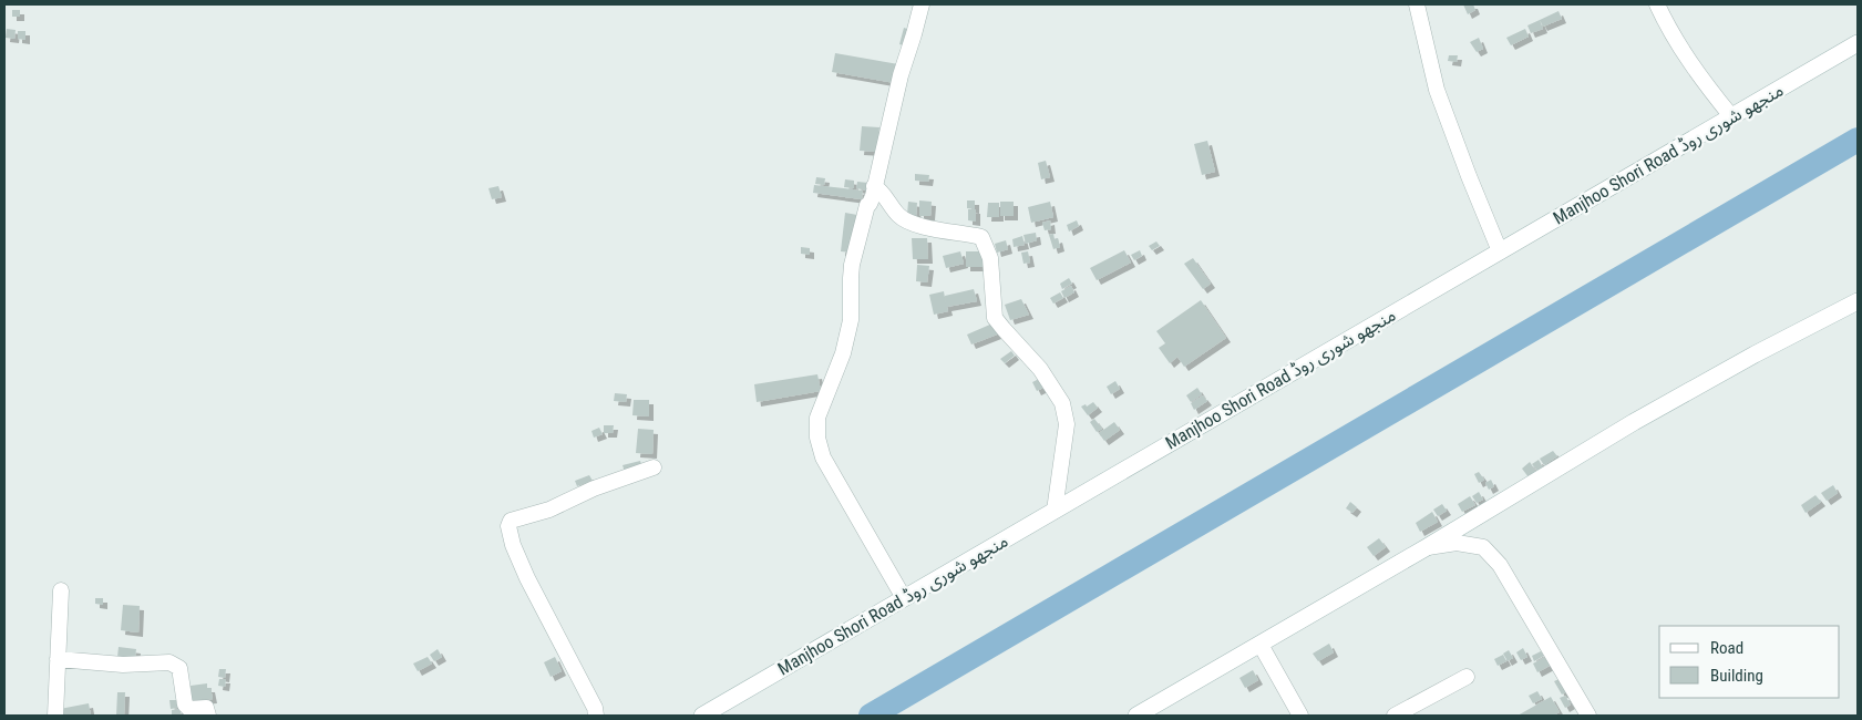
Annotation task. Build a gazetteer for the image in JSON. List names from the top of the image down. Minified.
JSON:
{"streets":{"street":["Manjhoo Shori Road منجھو شوری روڈ"]},"legend":["Road","Building"]}
